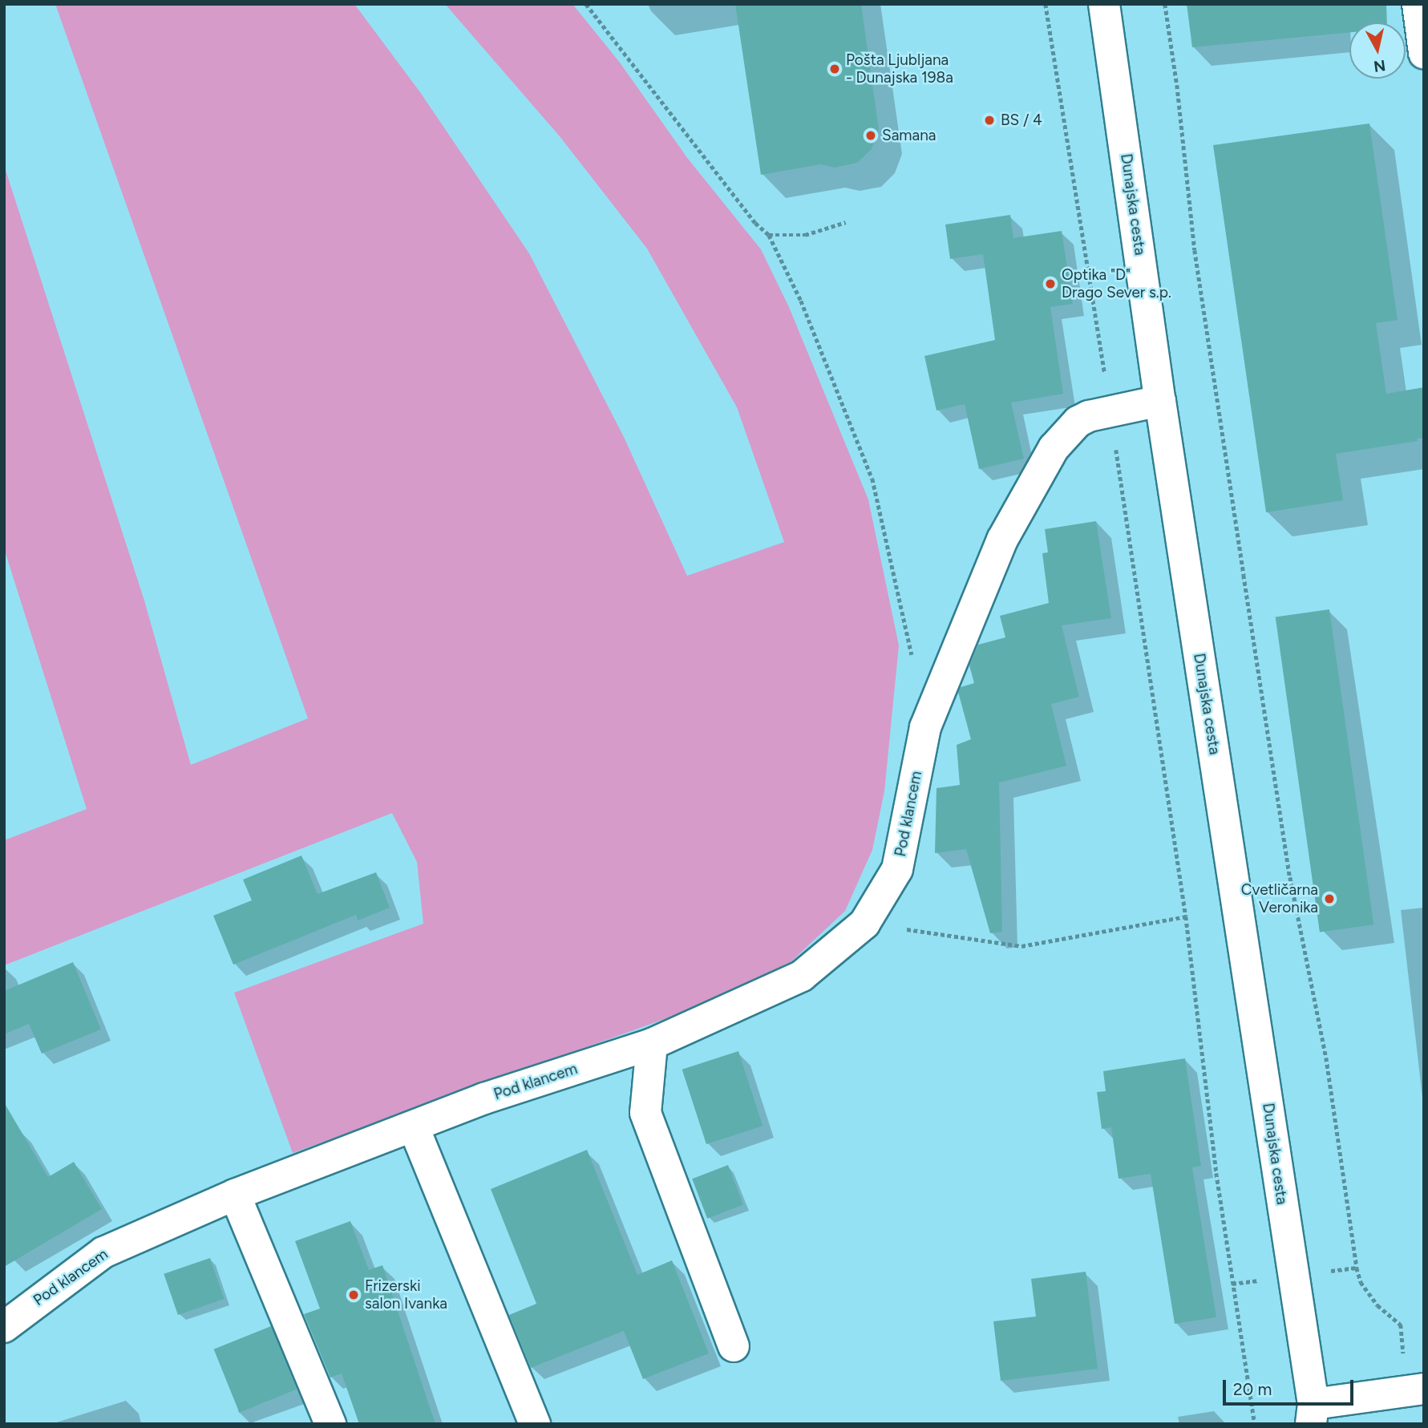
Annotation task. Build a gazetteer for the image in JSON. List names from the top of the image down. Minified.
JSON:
{"streets":{"street":["Dunajska cesta","Pod klancem"]},"crossings":[["Dunajska cesta","Pod klancem"]],"places":["Pošta Ljubljana - Dunajska 198a","BS / 4","Samana","Optika \"D\" Drago Sever s.p.","Cvetličarna Veronika","Frizerski salon Ivanka"],"scale_bar":"20 m","north":"bottom"}
